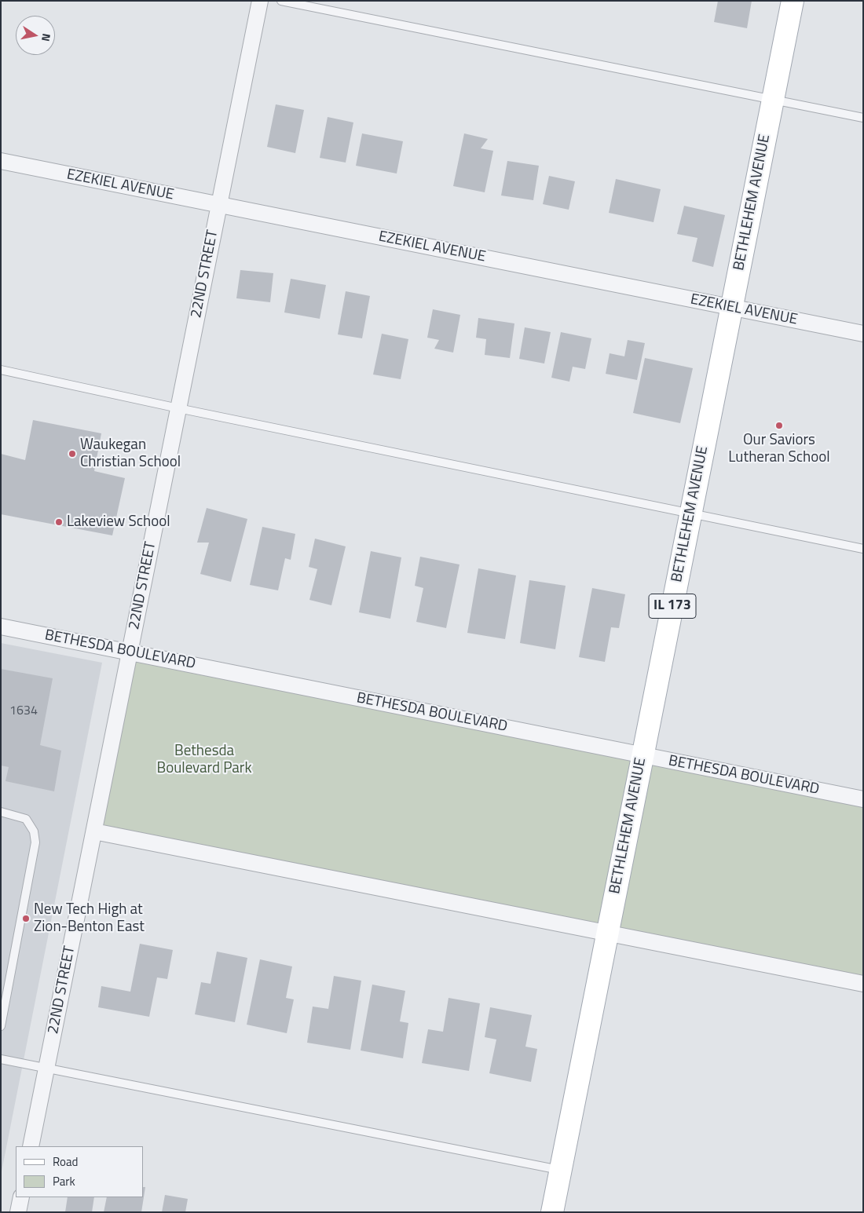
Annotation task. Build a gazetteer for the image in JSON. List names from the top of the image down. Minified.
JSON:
{"streets":{"main road":["BETHLEHEM AVENUE","IL 173"],"street":["EZEKIEL AVENUE","22ND STREET","BETHESDA BOULEVARD"]},"crossings":[["EZEKIEL AVENUE","BETHLEHEM AVENUE"],["EZEKIEL AVENUE","22ND STREET"],["BETHLEHEM AVENUE","BETHESDA BOULEVARD"],["22ND STREET","BETHESDA BOULEVARD"]],"parks":["Bethesda Boulevard Park"],"places":["Our Saviors Lutheran School","Waukegan Christian School","Lakeview School","New Tech High at Zion-Benton East"],"house_numbers":["1634"],"legend":["Road","Park"],"north":"right"}
